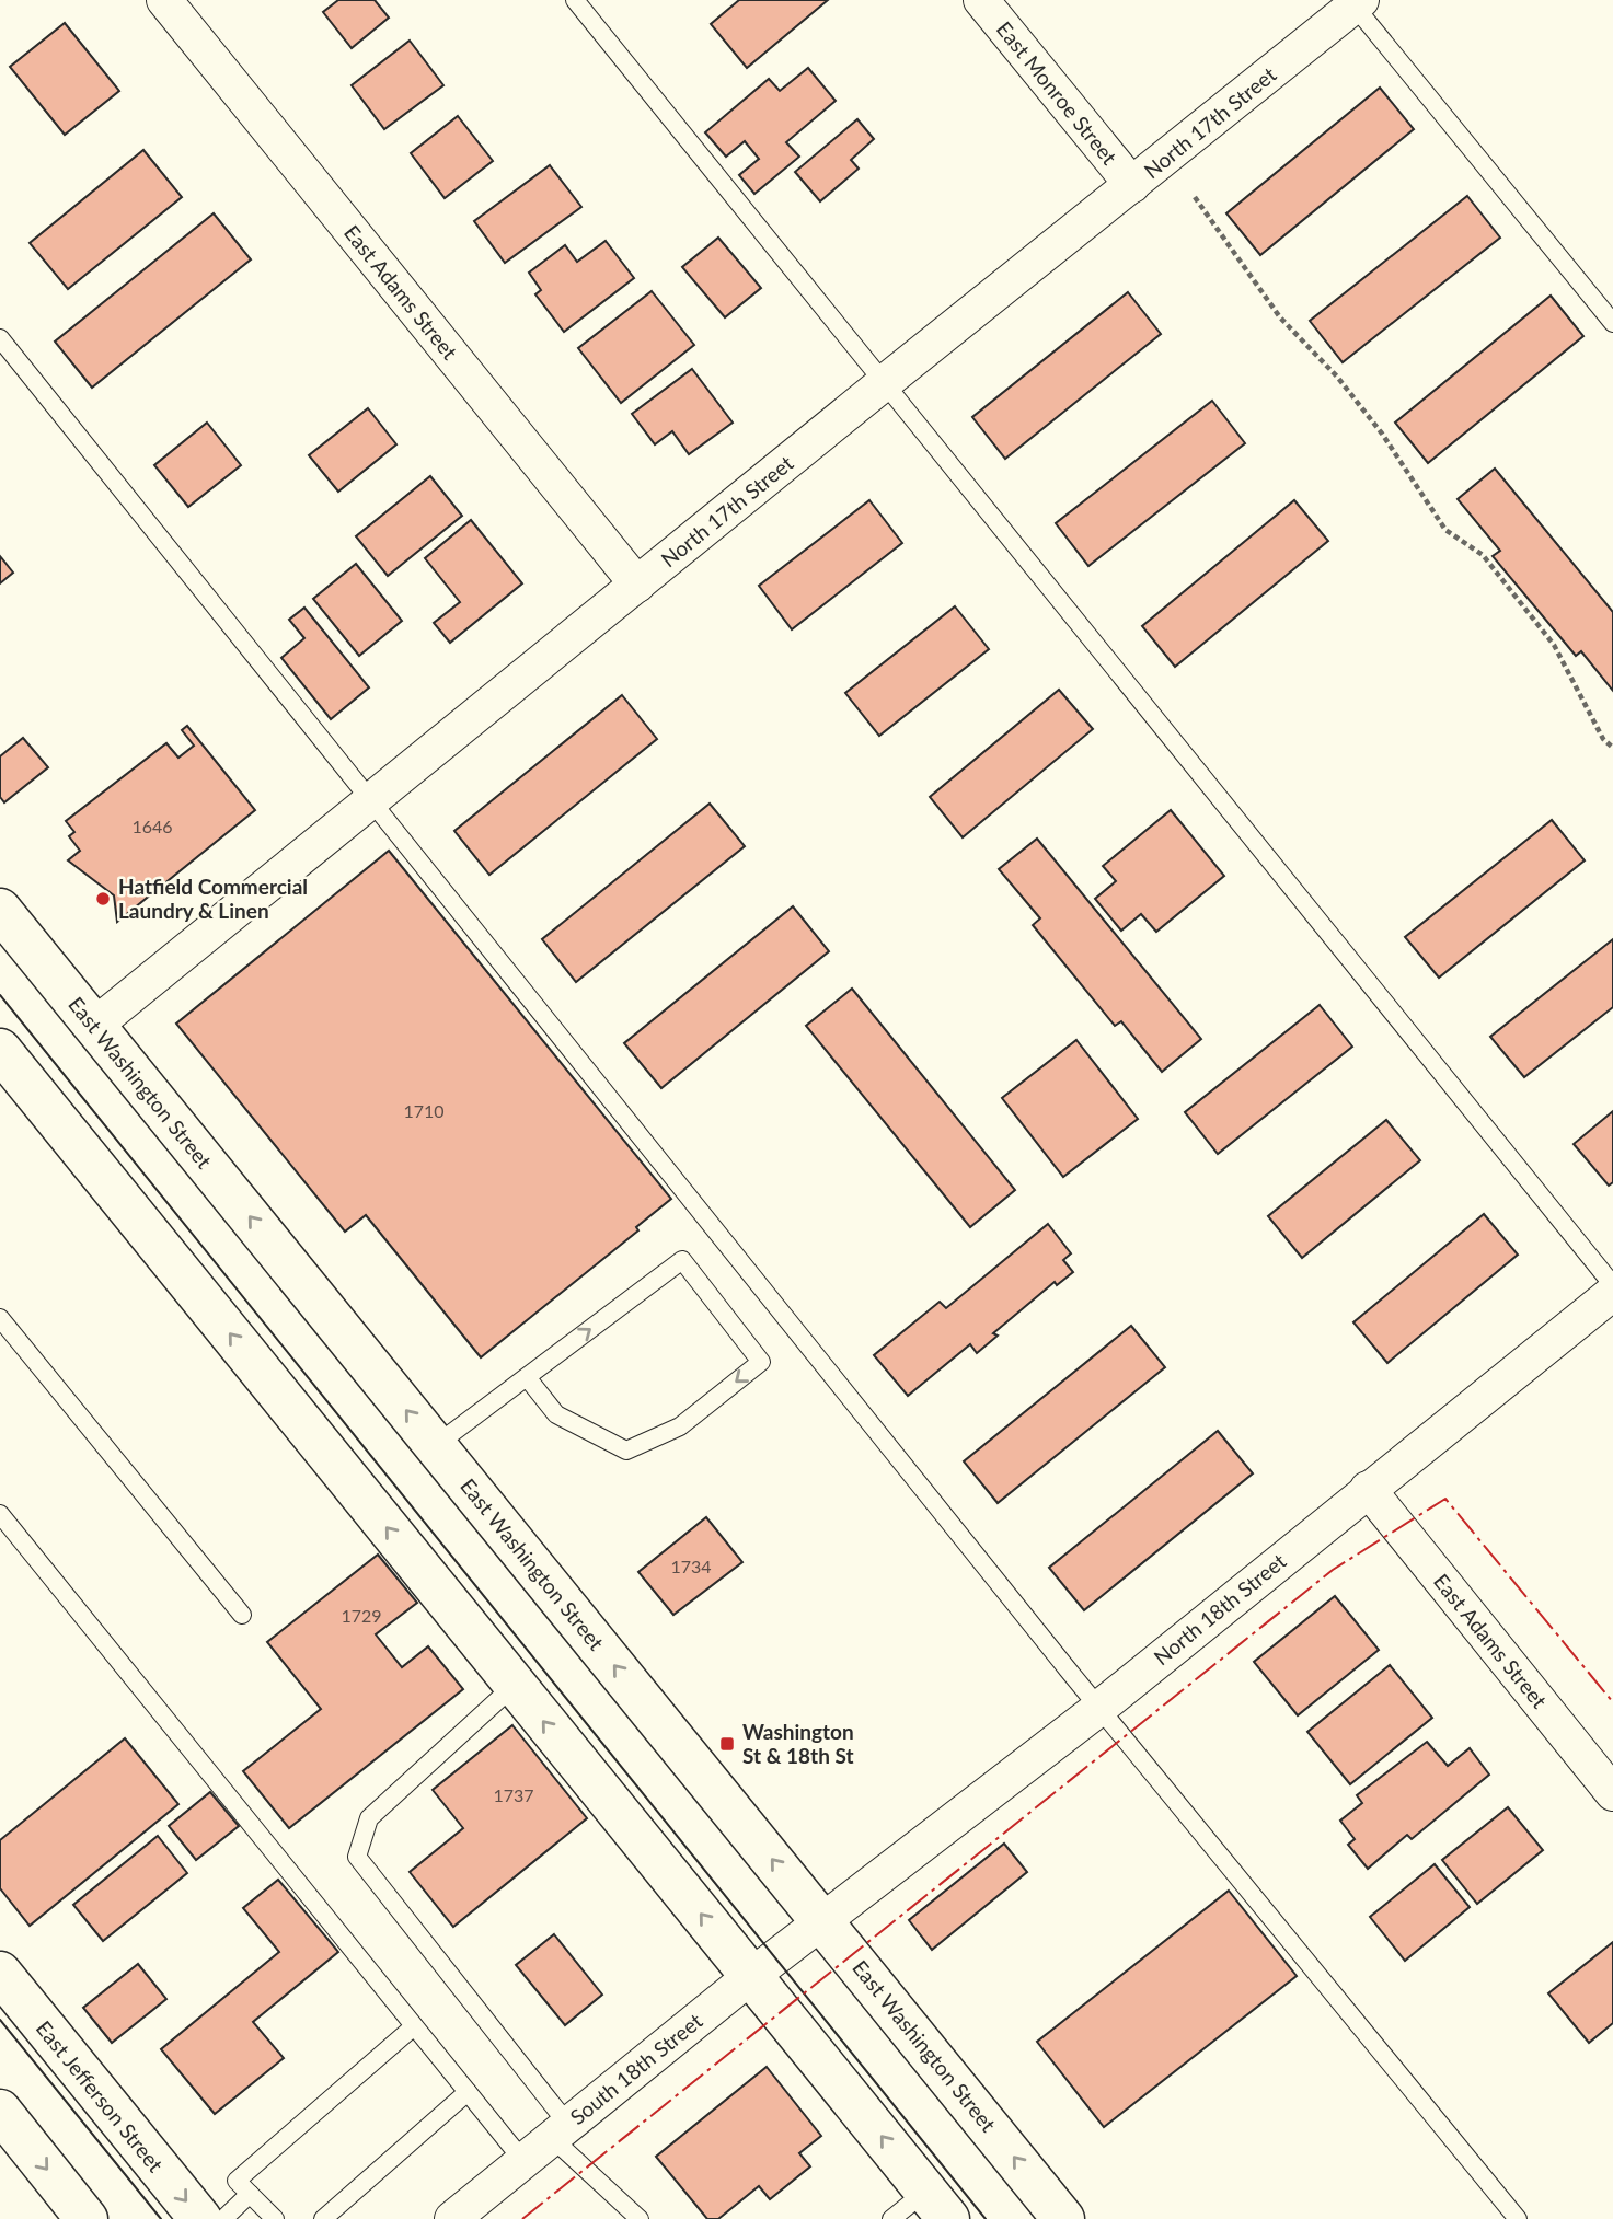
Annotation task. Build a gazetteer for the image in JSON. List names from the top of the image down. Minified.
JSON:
{"streets":{"main road":["East Washington Street","East Jefferson Street"],"street":["East Monroe Street","North 17th Street","East Adams Street","North 18th Street","South 18th Street"]},"crossings":[["East Monroe Street","North 17th Street"],["North 17th Street","East Adams Street"],["North 17th Street","East Washington Street"],["East Adams Street","North 18th Street"],["East Washington Street","North 18th Street"],["East Washington Street","South 18th Street"],["North 18th Street","South 18th Street"]],"places":{"other":["Hatfield Commercial Laundry & Linen"],"transit":["Washington St & 18th St"]},"house_numbers":["1646","1710","1734","1729","1737"]}
